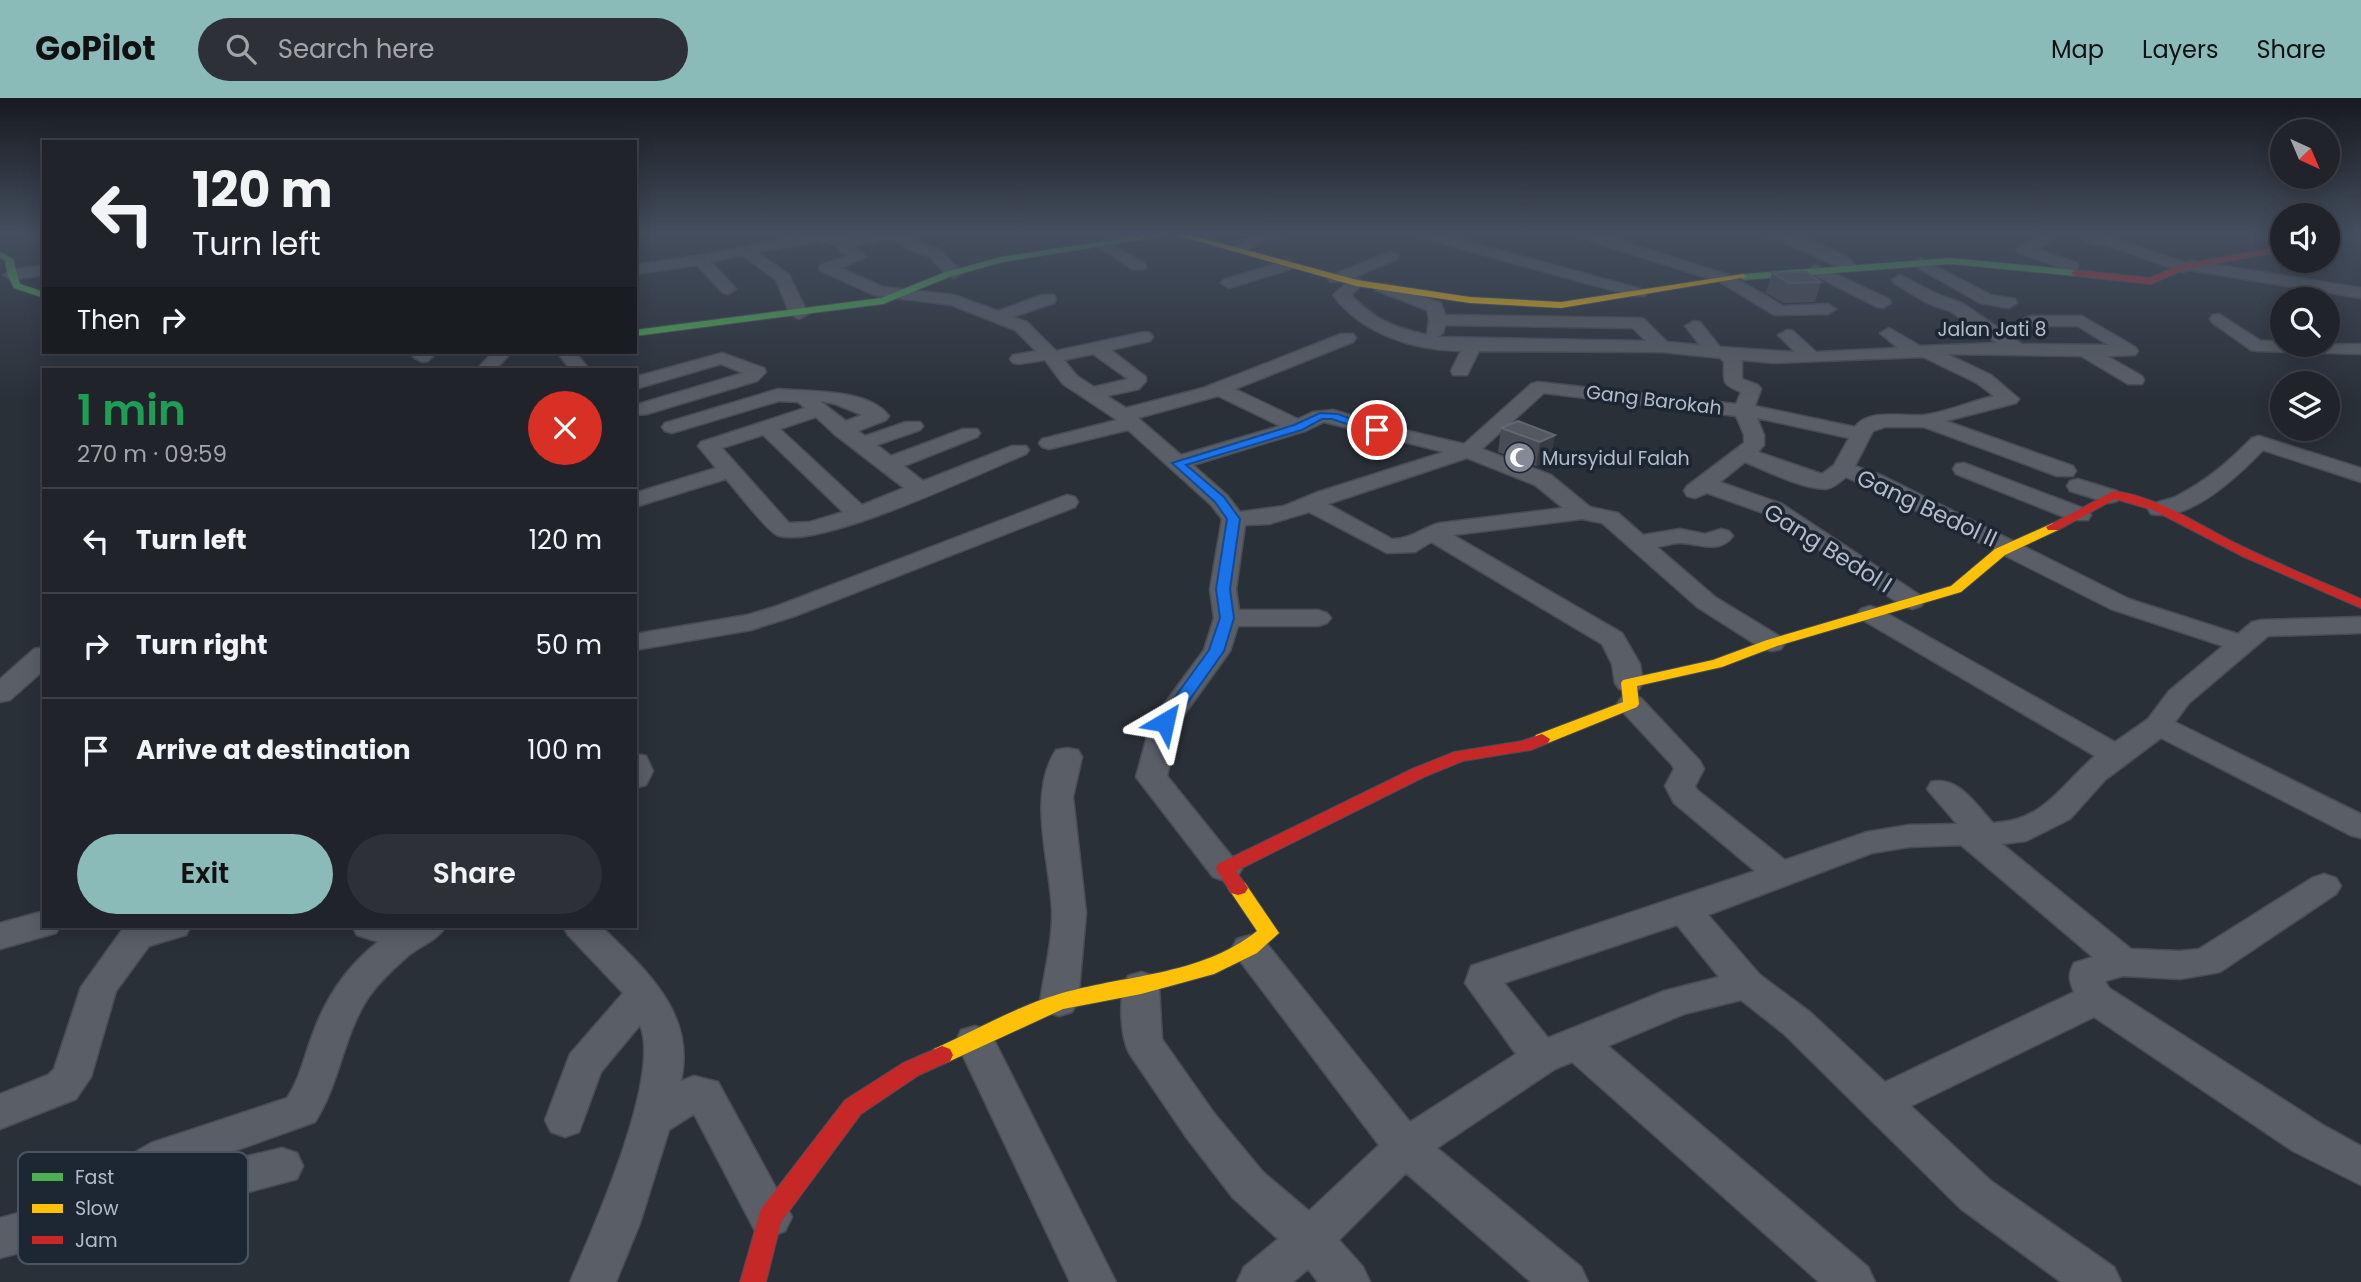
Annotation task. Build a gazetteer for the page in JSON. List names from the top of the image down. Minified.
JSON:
{"streets":{"street":["Jalan Jati 8","Gang Barokah","Gang Bedol II","Gang Bedol I"]},"crossings":[["Jalan Jati 8","Gang Bedol II"],["Gang Barokah","Gang Bedol II"]],"places":{"mosque":["Mursyidul Falah"]},"legend":["Fast","Slow","Jam"],"north":"bottom right","page":{"header":"GoPilot","search":"Search here","nav":["Map","Layers","Share"],"turn":["120 m","Turn left"],"then":"Then","heading":["1 min","270 m · 09:59"],"list":[{"name":"Turn left","value":"120 m"},{"name":"Turn right","value":"50 m"},{"name":"Arrive at destination","value":"100 m"}],"buttons":["Exit","Share"]}}
